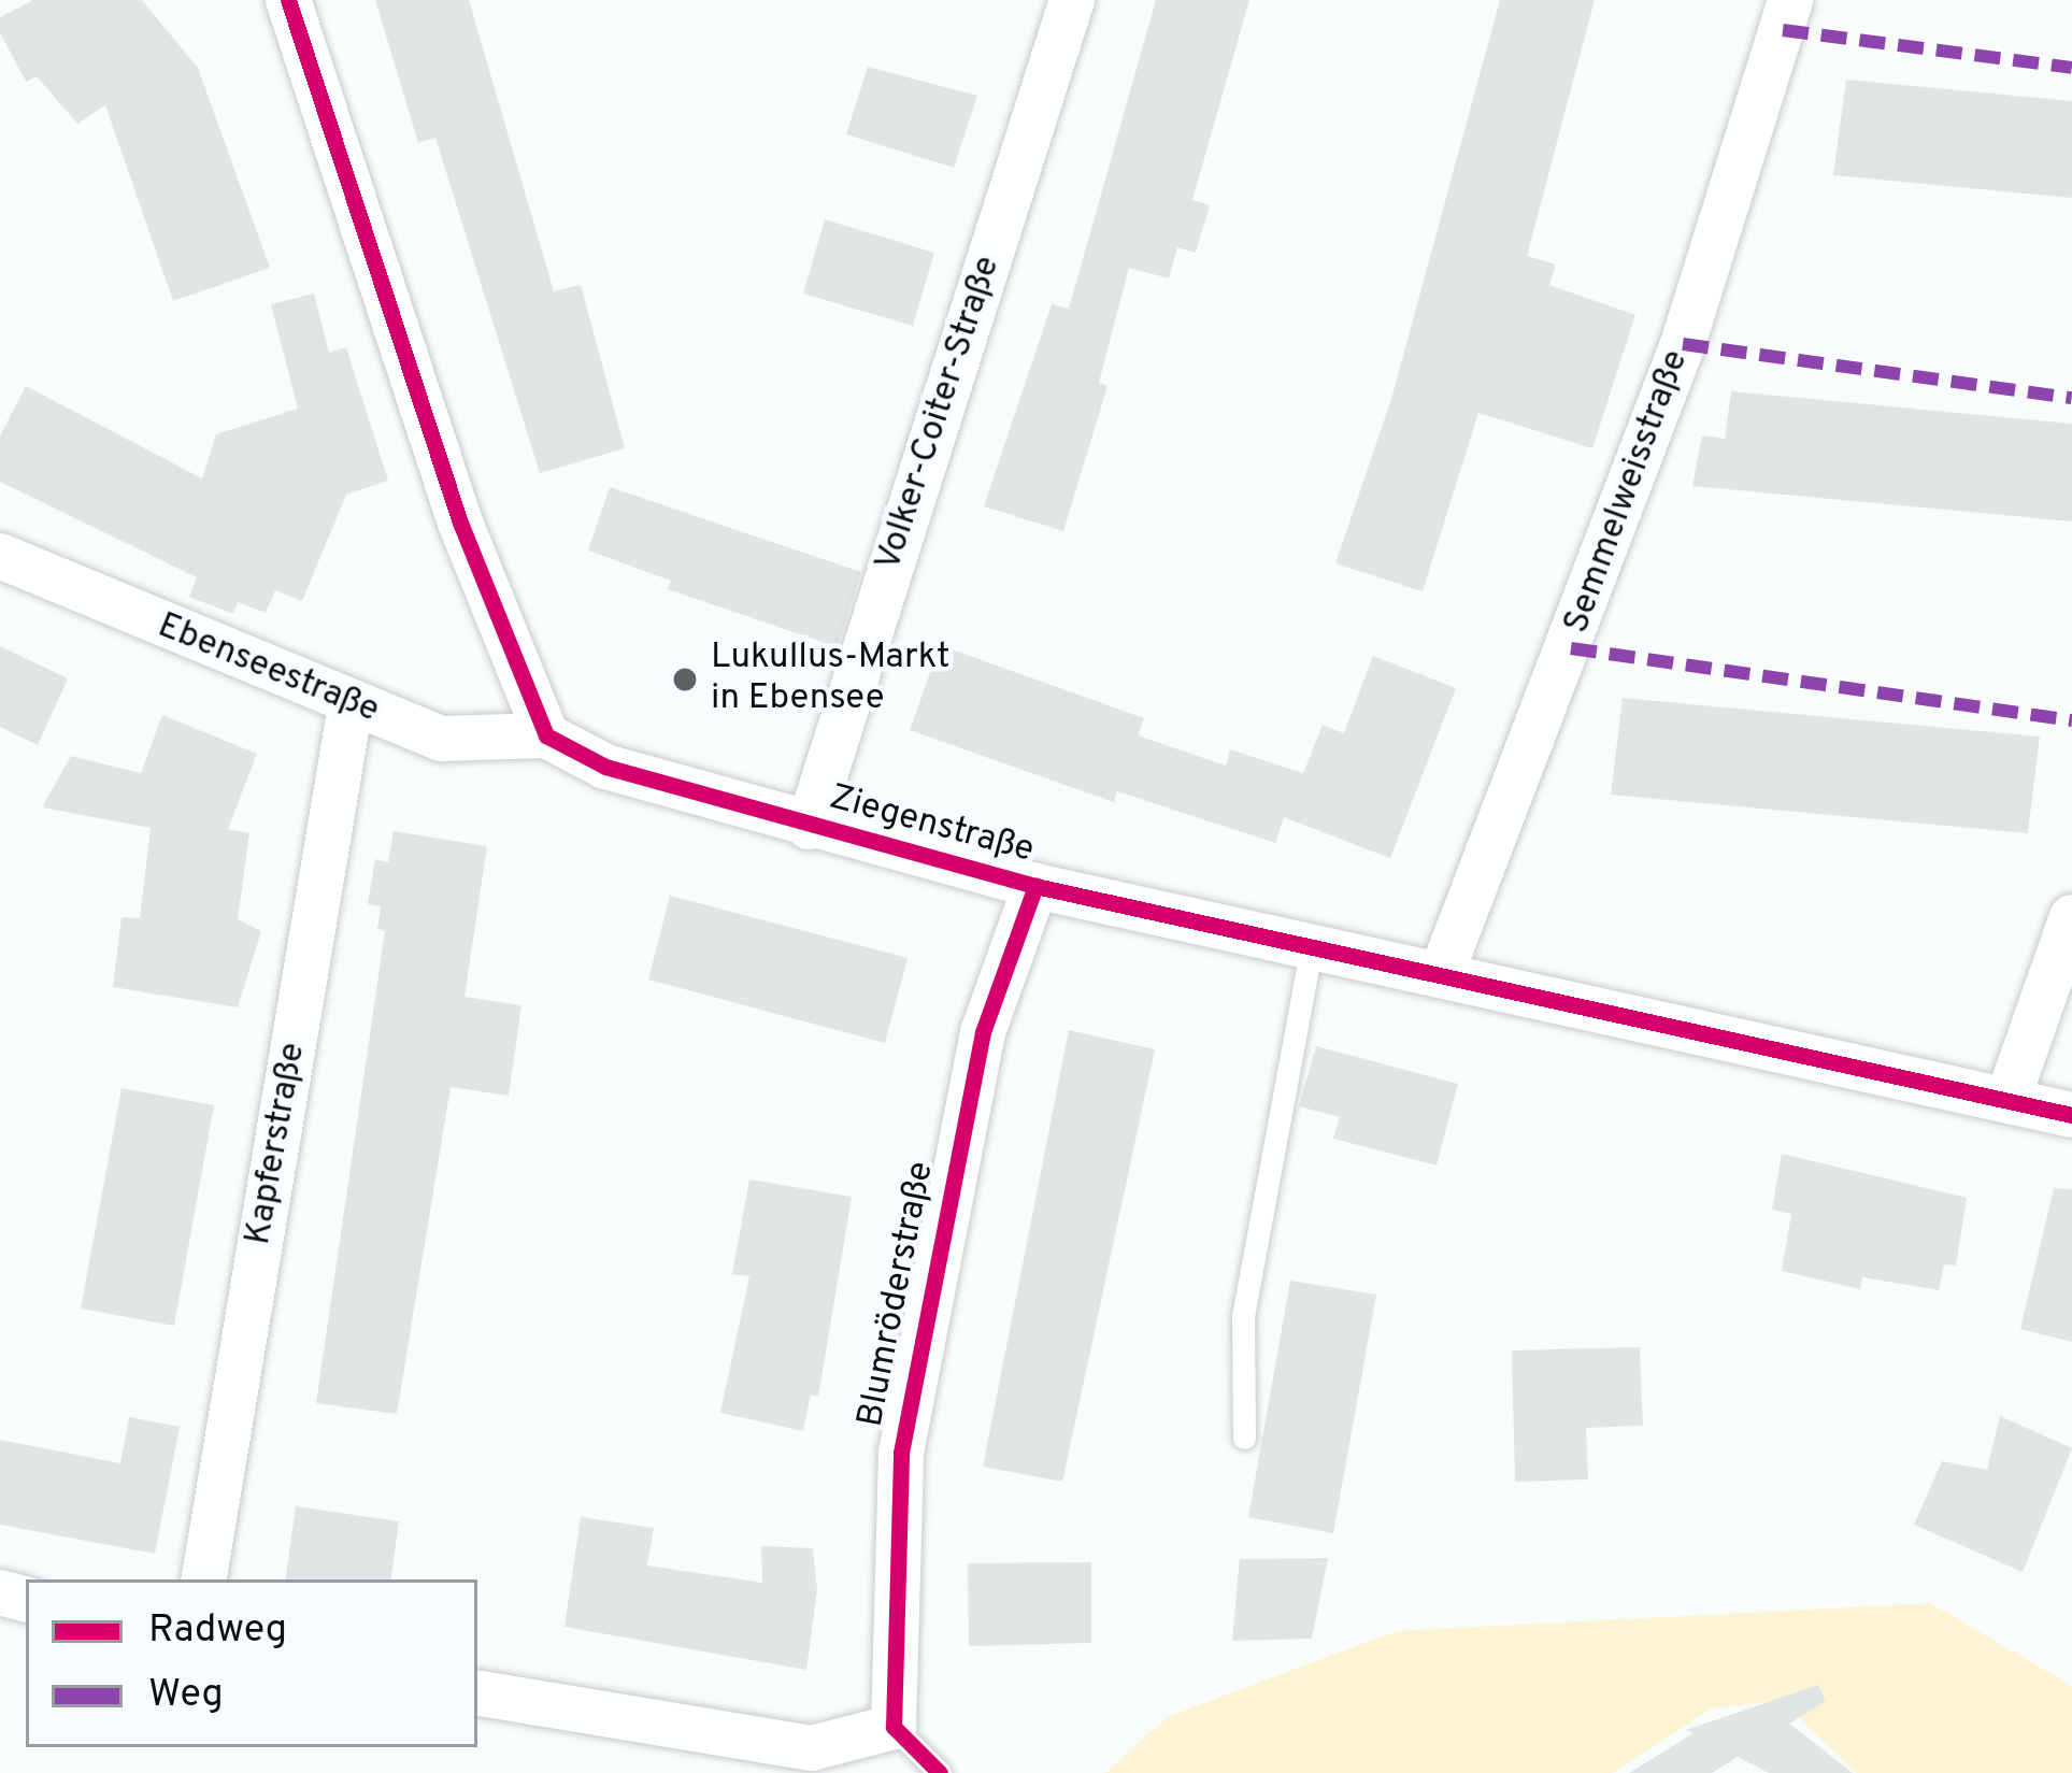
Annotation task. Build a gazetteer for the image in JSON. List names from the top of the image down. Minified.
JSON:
{"streets":{"street":["Volker-Coiter-Straße","Semmelweisstraße","Ebenseestraße","Ziegenstraße","Kapferstraße","Blumröderstraße"]},"crossings":[["Volker-Coiter-Straße","Ziegenstraße"],["Semmelweisstraße","Ziegenstraße"],["Ebenseestraße","Ziegenstraße"],["Ebenseestraße","Kapferstraße"],["Ziegenstraße","Blumröderstraße"]],"places":["Lukullus-Markt in Ebensee"],"legend":["Radweg","Weg"]}
